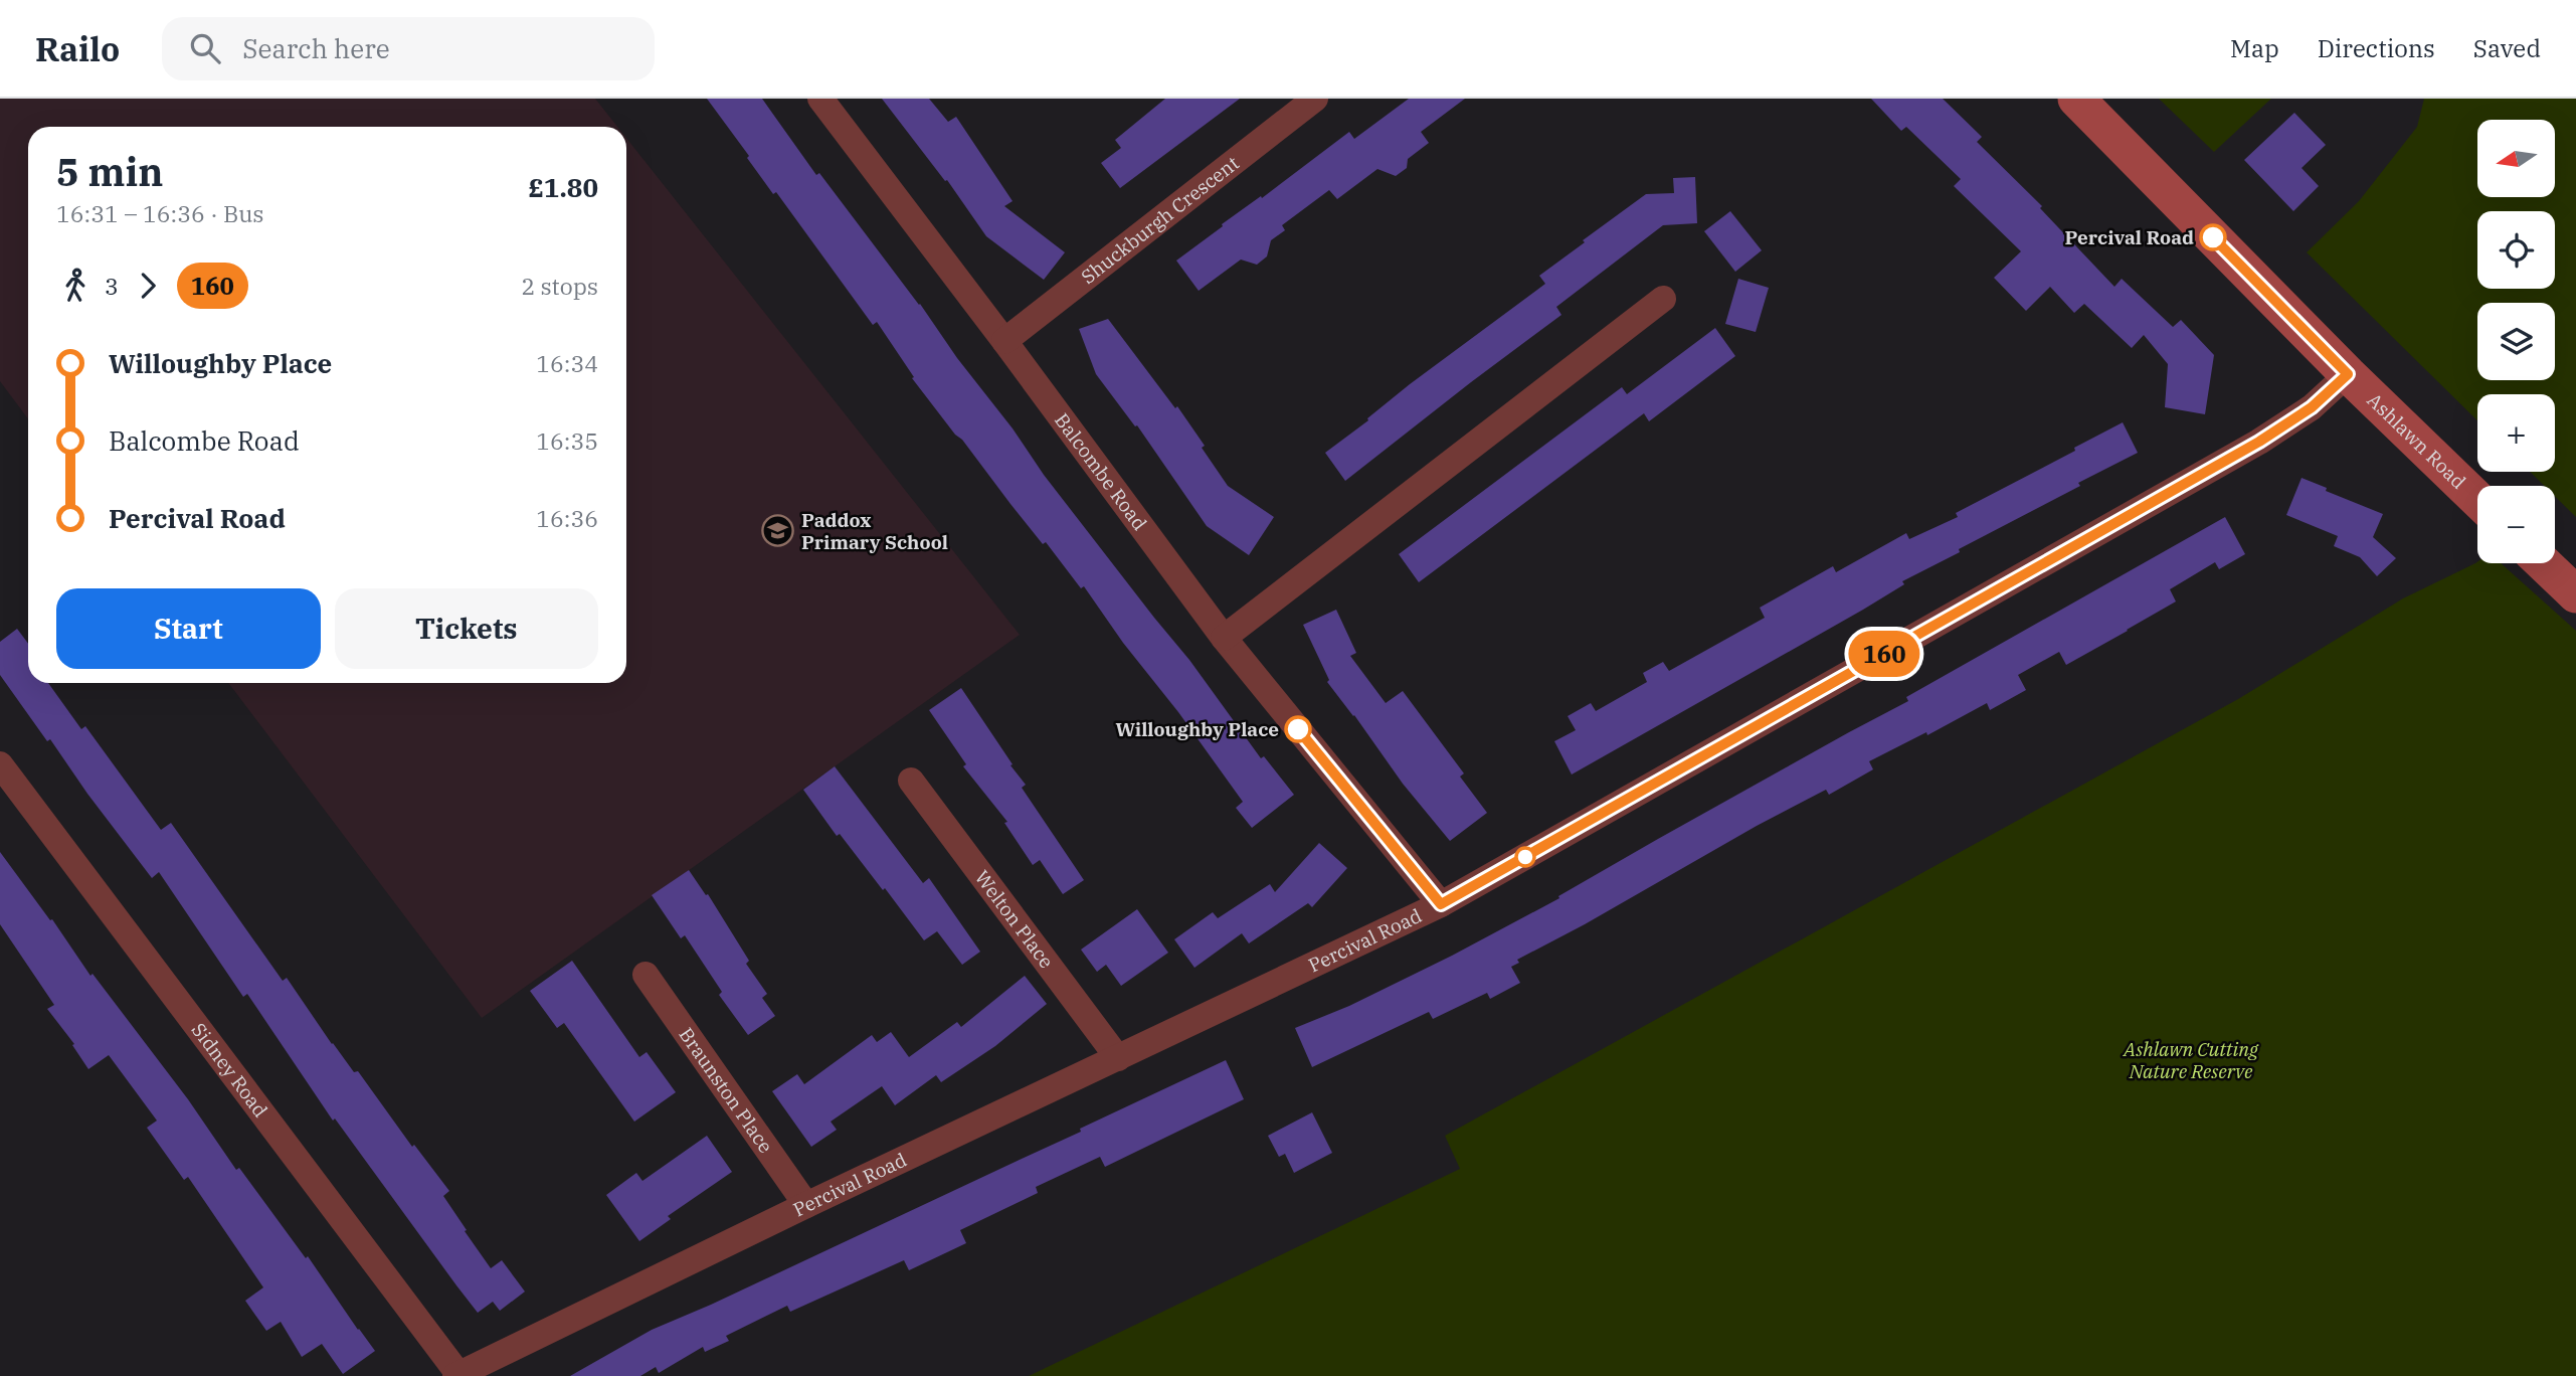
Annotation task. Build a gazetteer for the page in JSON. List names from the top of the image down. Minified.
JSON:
{"streets":{"main road":["Ashlawn Road"],"street":["Shuckburgh Crescent","Balcombe Road","Welton Place","Percival Road","Sidney Road","Braunston Place"]},"crossings":[["Shuckburgh Crescent","Balcombe Road"],["Ashlawn Road","Percival Road"],["Balcombe Road","Percival Road"],["Welton Place","Percival Road"],["Percival Road","Sidney Road"],["Percival Road","Braunston Place"]],"parks":["Ashlawn Cutting Nature Reserve"],"places":{"other":["Percival Road","Willoughby Place"],"school or university":["Paddox Primary School"]},"lines":["bus line 160"],"north":"left","page":{"header":"Railo","search":"Search here","nav":["Map","Directions","Saved"],"on_map":"160","map_buttons":["+","−"],"heading":["5 min","16:31 – 16:36 · Bus","£1.80"],"legs":["3","160","2 stops"],"list":[{"name":"Willoughby Place","value":"16:34"},{"name":"Balcombe Road","value":"16:35"},{"name":"Percival Road","value":"16:36"}],"buttons":["Start","Tickets"]}}
